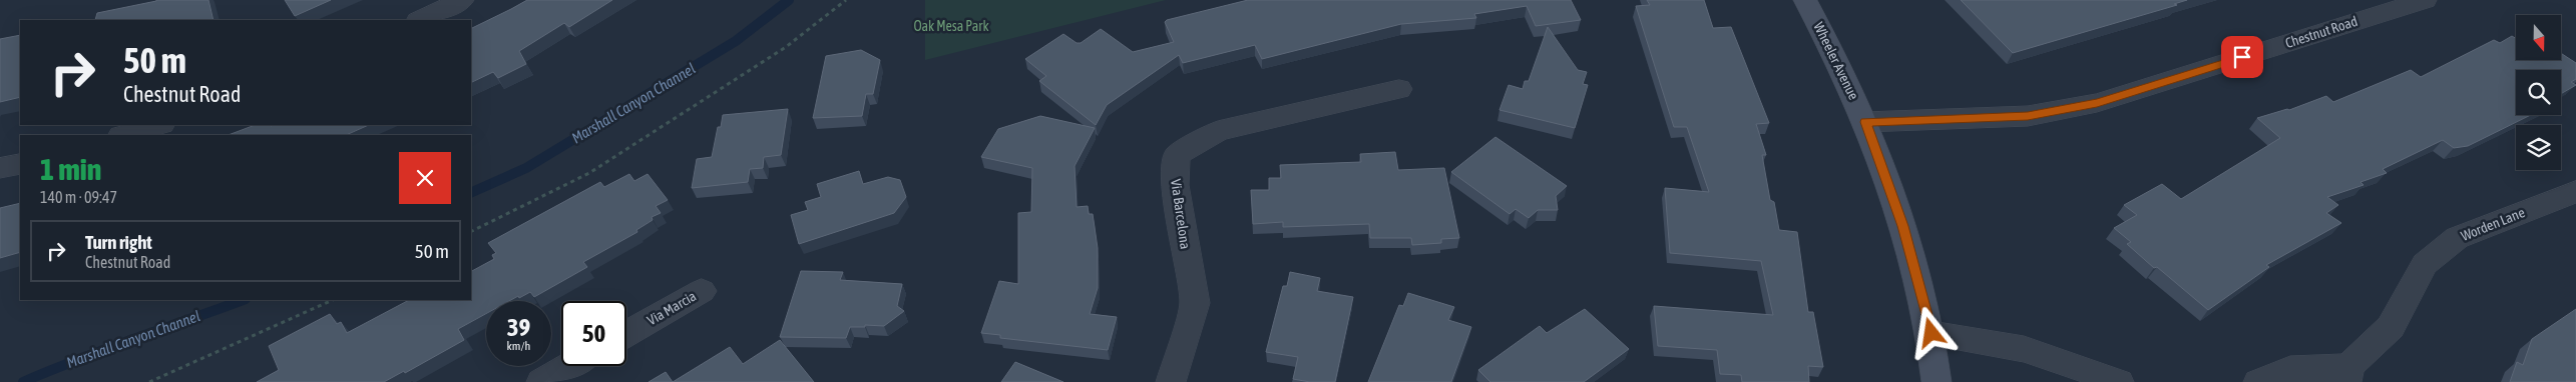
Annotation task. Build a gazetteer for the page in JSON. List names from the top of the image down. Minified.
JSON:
{"streets":{"main road":["Wheeler Avenue"],"street":["Chestnut Road","Via Barcelona","Worden Lane","Via Marcia"]},"crossings":[["Chestnut Road","Wheeler Avenue"]],"water":["Marshall Canyon Channel"],"parks":["Oak Mesa Park"],"north":"bottom","page":{"turn":["50 m","Chestnut Road"],"heading":["1 min","140 m · 09:47"],"list":[{"name":"Turn right","note":"Chestnut Road","value":"50 m"}],"speed":"39 km/h","limit":"50"}}
